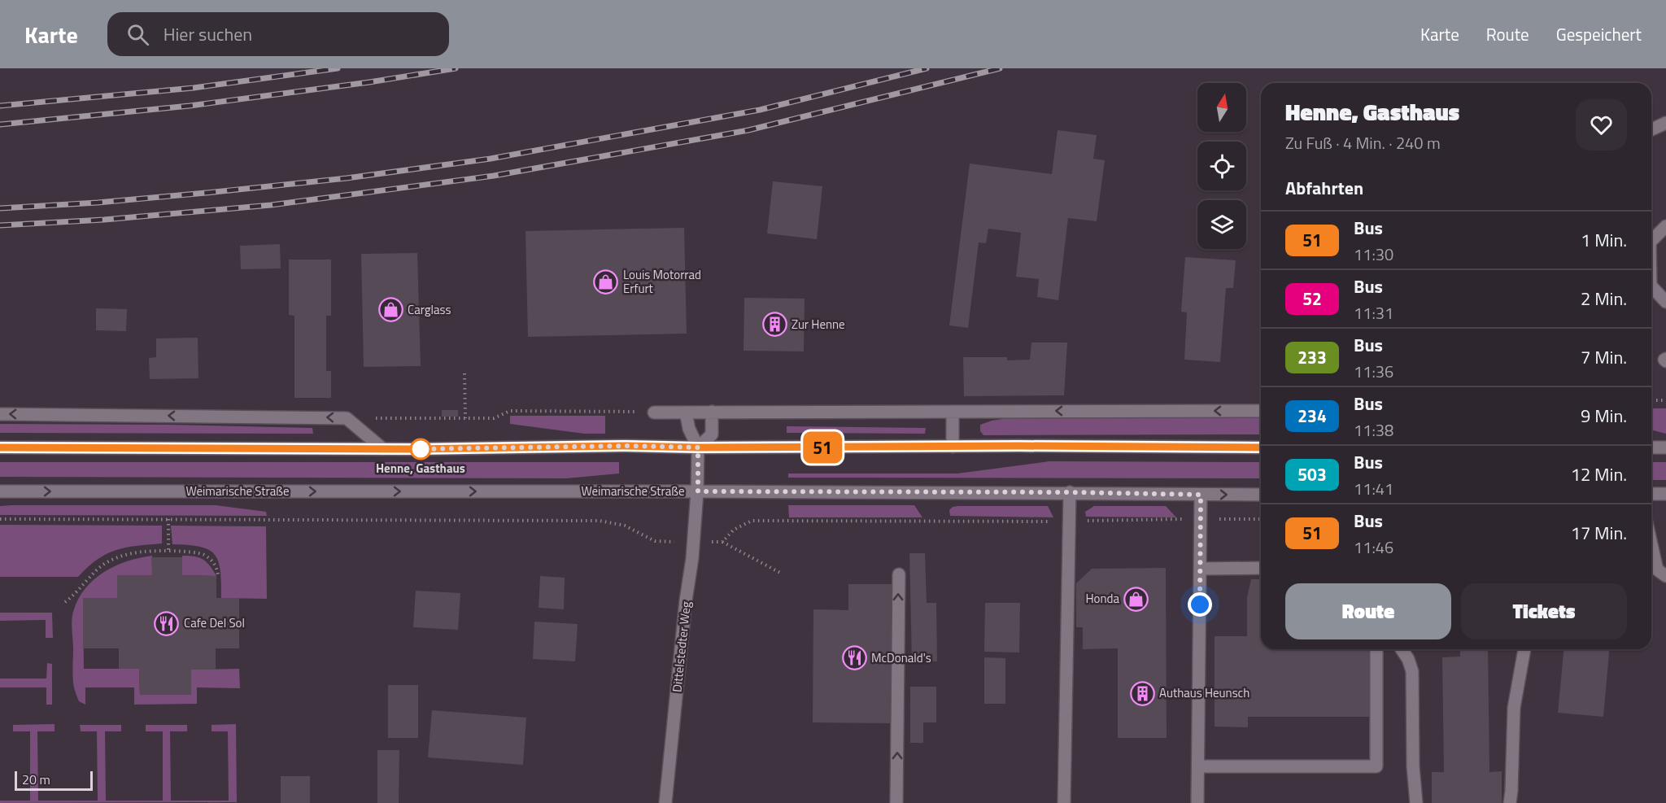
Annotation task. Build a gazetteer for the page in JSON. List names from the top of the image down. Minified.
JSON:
{"streets":{"main road":["Weimarische Straße","Dittelstedter Weg"]},"crossings":[["Weimarische Straße","Dittelstedter Weg"]],"places":{"shop":["Louis Motorrad Erfurt","Carglass","Honda"],"building":["Zur Henne","Authaus Heunsch"],"other":["Henne, Gasthaus"],"restaurant":["Cafe Del Sol","McDonald's"]},"lines":["bus line 51"],"scale_bar":"20 m","north":"top","page":{"header":"Karte","search":"Hier suchen","nav":["Karte","Route","Gespeichert"],"on_map":"51","heading":[["Henne, Gasthaus","Zu Fuß · 4 Min. · 240 m"],"Abfahrten"],"list":[{"mark":"51","name":"Bus","note":"11:30","value":"1 Min."},{"mark":"52","name":"Bus","note":"11:31","value":"2 Min."},{"mark":"233","name":"Bus","note":"11:36","value":"7 Min."},{"mark":"234","name":"Bus","note":"11:38","value":"9 Min."},{"mark":"503","name":"Bus","note":"11:41","value":"12 Min."},{"mark":"51","name":"Bus","note":"11:46","value":"17 Min."}],"buttons":["Route","Tickets"],"scale":"20 m"}}
